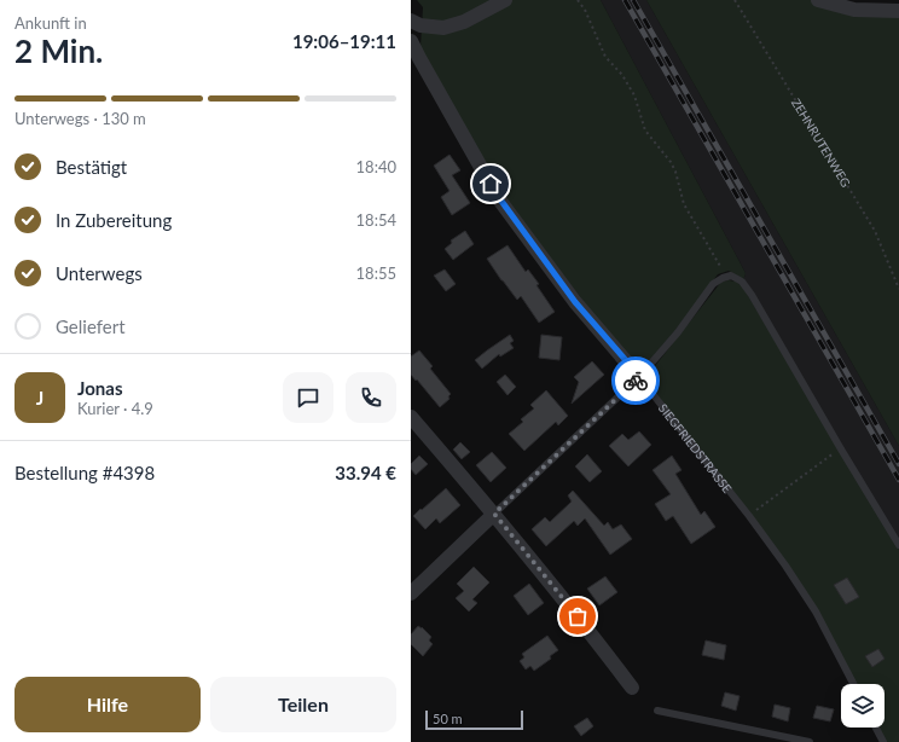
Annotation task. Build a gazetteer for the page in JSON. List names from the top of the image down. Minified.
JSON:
{"streets":{"street":["SIEGFRIEDSTRASSE"],"path":["ZEHNRUTENWEG"]},"scale_bar":"50 m","page":{"heading":["2 Min.","Ankunft in","19:06–19:11"],"panel":["Jonas","Kurier · 4.9","Bestellung #4398","33.94 €"],"bar":"Unterwegs · 130 m","list":[["Bestätigt","18:40"],["In Zubereitung","18:54"],["Unterwegs","18:55"],"Geliefert"],"round":"J","buttons":["Hilfe","Teilen"],"scale":"50 m"}}
